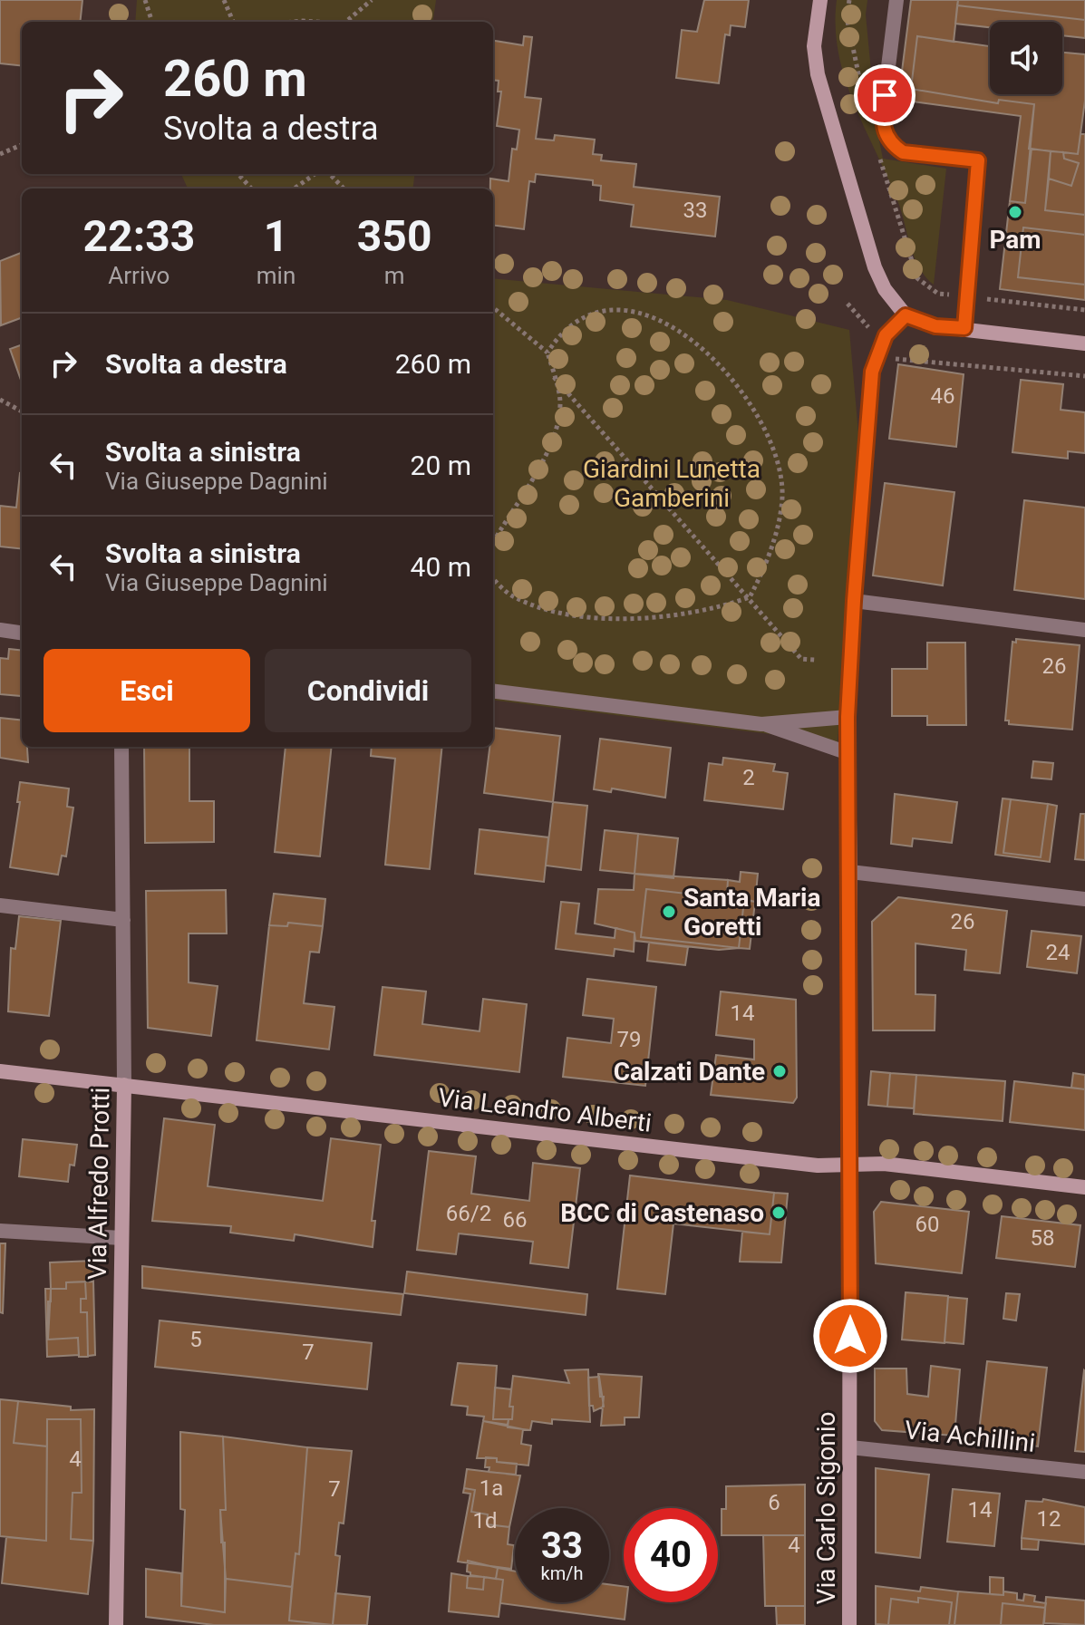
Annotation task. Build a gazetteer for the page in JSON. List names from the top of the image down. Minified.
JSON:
{"streets":{"street":["Via Leandro Alberti","Via Alfredo Protti","Via Achillini","Via Carlo Sigonio"]},"crossings":[["Via Leandro Alberti","Via Alfredo Protti"],["Via Leandro Alberti","Via Carlo Sigonio"],["Via Achillini","Via Carlo Sigonio"]],"parks":["Giardini Lunetta Gamberini"],"places":["Pam","Santa Maria Goretti","Calzati Dante","BCC di Castenaso"],"house_numbers":["33","46","26","2","26","24","14","79","66/2","66","60","58","5","7","4","1a","7","6","14","12","1d","4"],"page":{"turn":["260 m","Svolta a destra"],"eta":["22:33","Arrivo","1","min","350","m"],"list":[{"name":"Svolta a destra","value":"260 m"},{"name":"Svolta a sinistra","note":"Via Giuseppe Dagnini","value":"20 m"},{"name":"Svolta a sinistra","note":"Via Giuseppe Dagnini","value":"40 m"}],"buttons":["Esci","Condividi"],"speed":"33 km/h","limit":"40"}}
